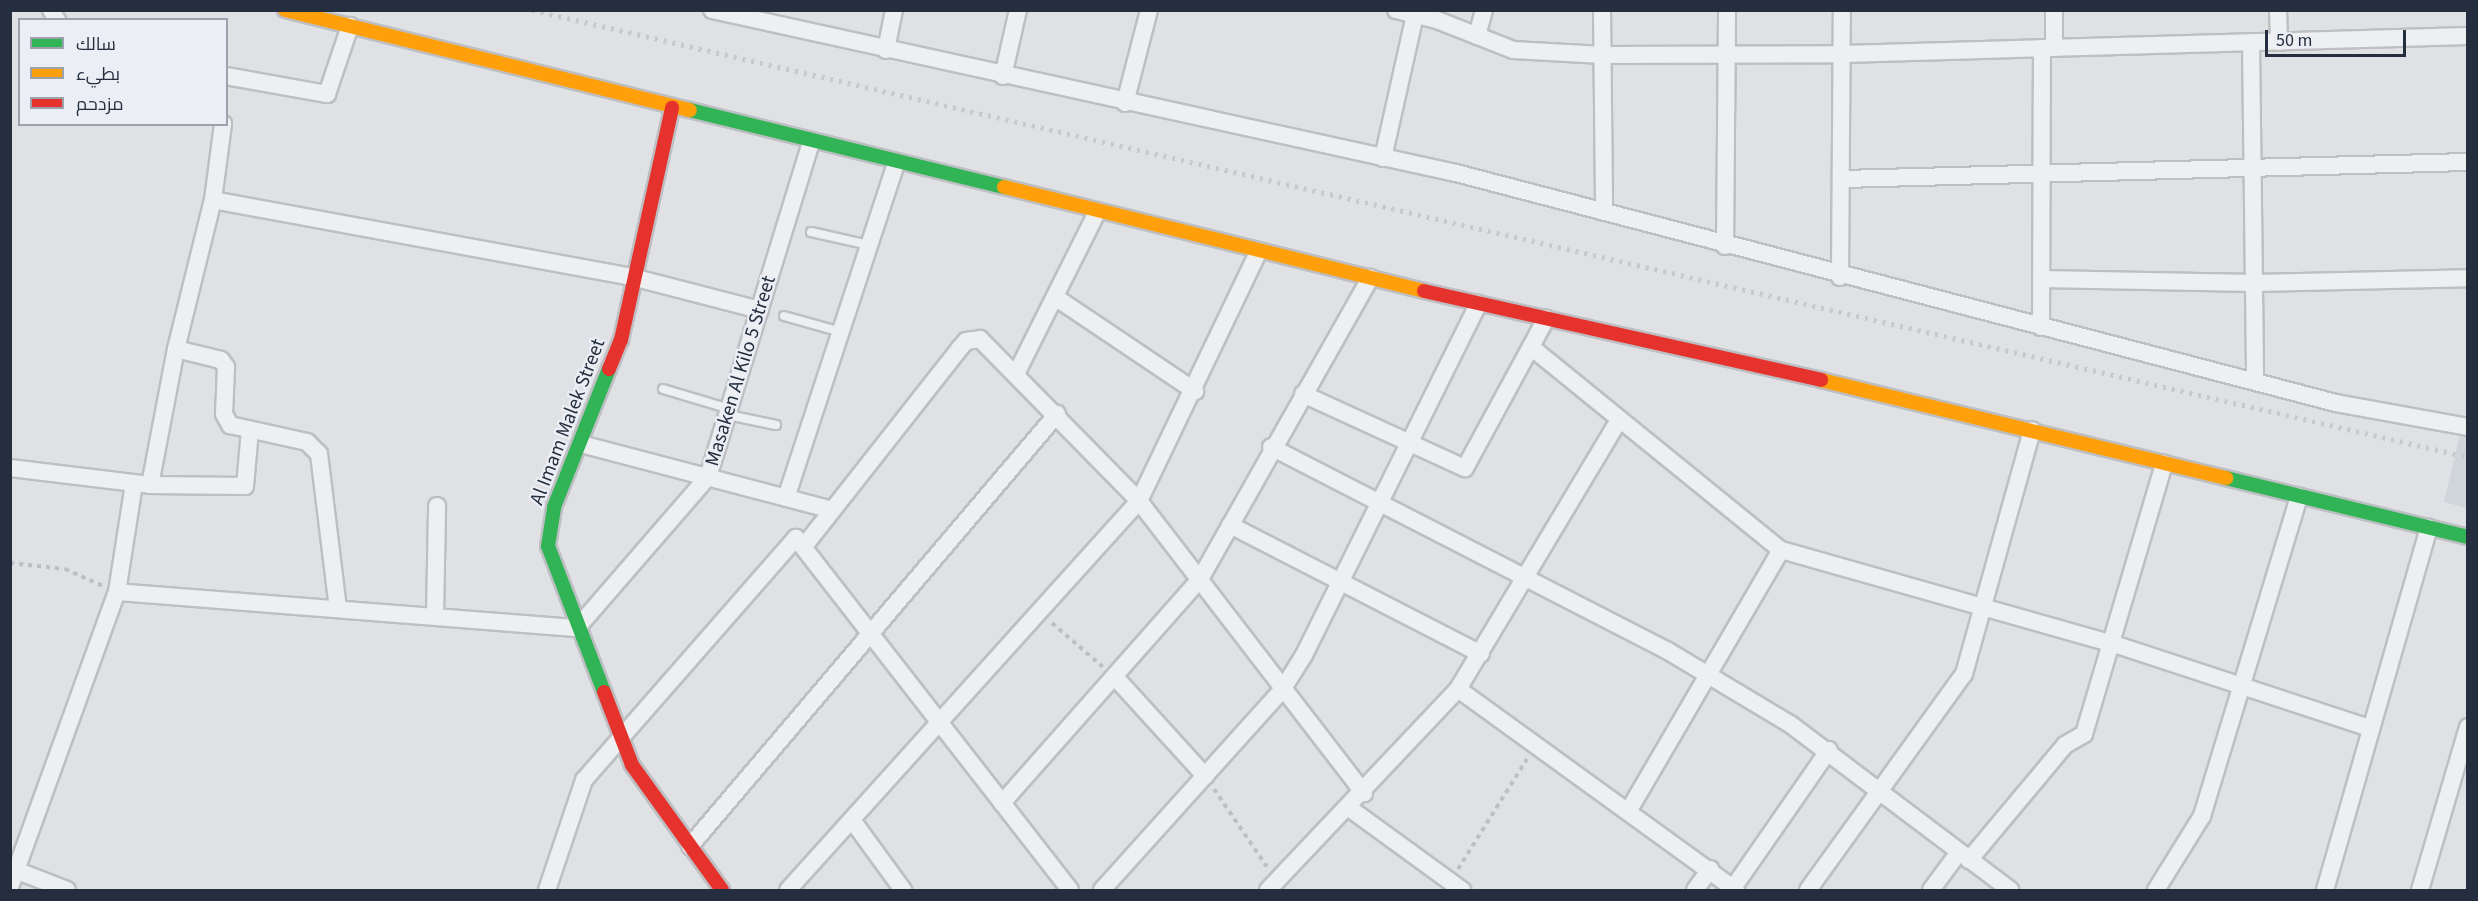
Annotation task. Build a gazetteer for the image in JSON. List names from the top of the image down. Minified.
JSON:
{"streets":{"street":["Masaken Al Kilo 5 Street","Al Imam Malek Street"]},"crossings":[["Masaken Al Kilo 5 Street","Al Imam Malek Street"]],"legend":["سالك","بطيء","مزدحم"],"scale_bar":"50 m"}
